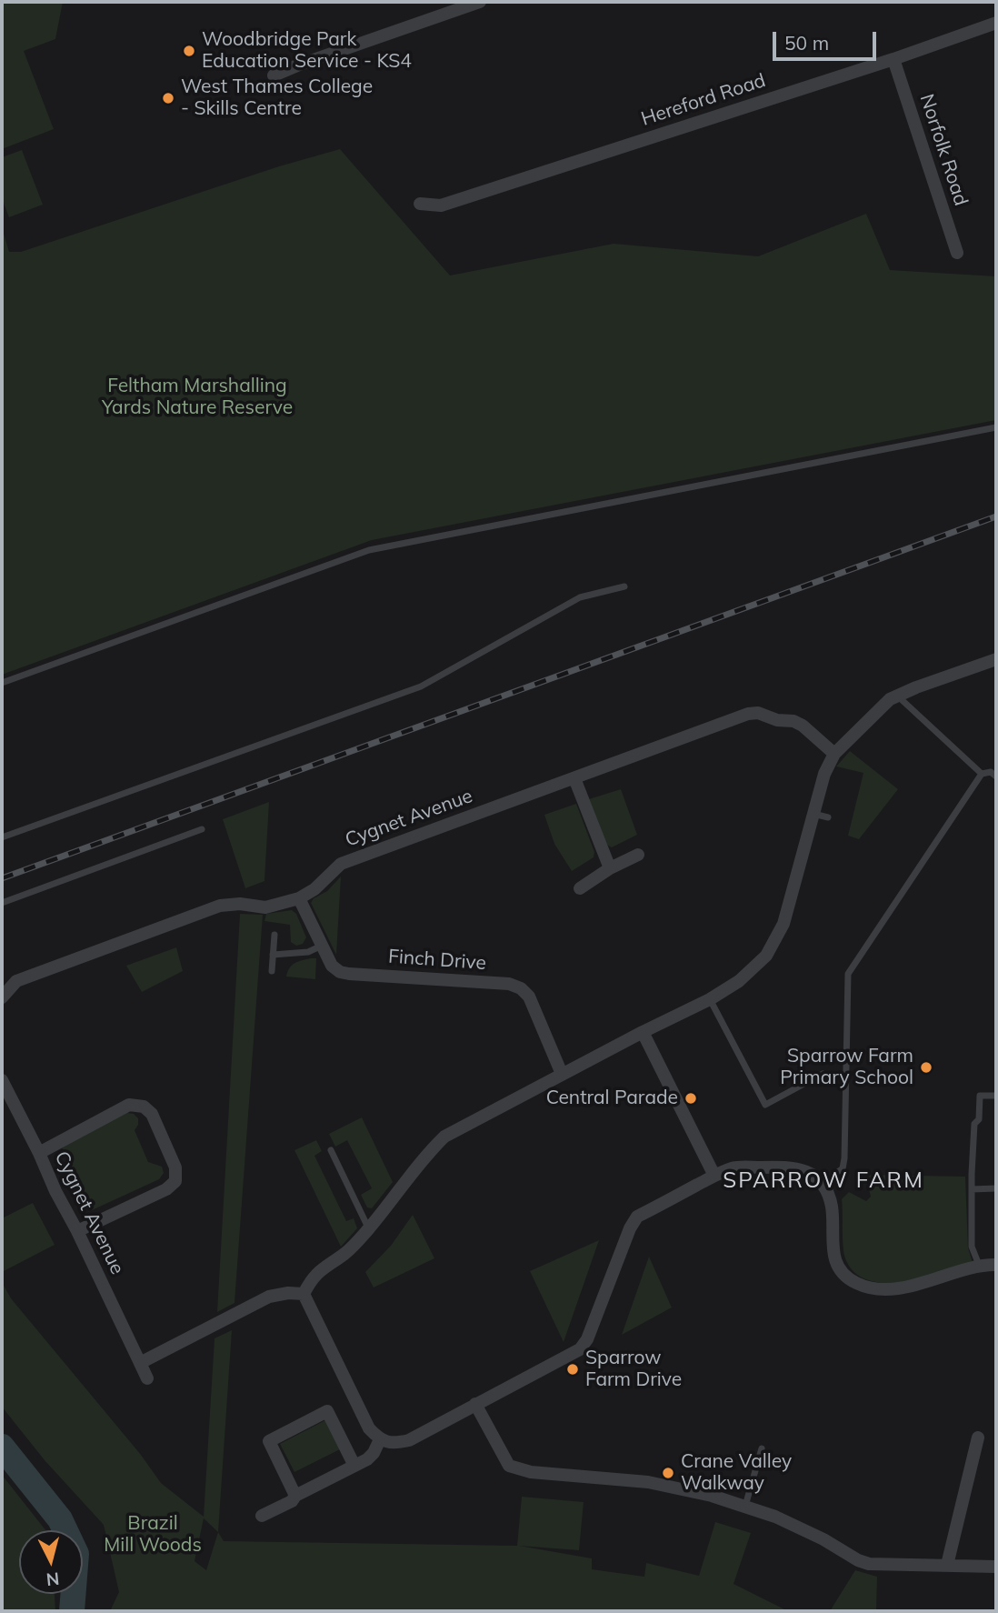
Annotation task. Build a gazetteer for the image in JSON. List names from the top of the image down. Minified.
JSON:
{"streets":{"street":["Hereford Road","Norfolk Road","Cygnet Avenue","Finch Drive"]},"crossings":[["Hereford Road","Norfolk Road"],["Cygnet Avenue","Finch Drive"]],"districts":["SPARROW FARM"],"parks":["Feltham Marshalling Yards Nature Reserve","Brazil Mill Woods"],"places":["Woodbridge Park Education Service - KS4","West Thames College - Skills Centre","Sparrow Farm Primary School","Central Parade","Sparrow Farm Drive","Crane Valley Walkway"],"scale_bar":"50 m","north":"bottom"}
